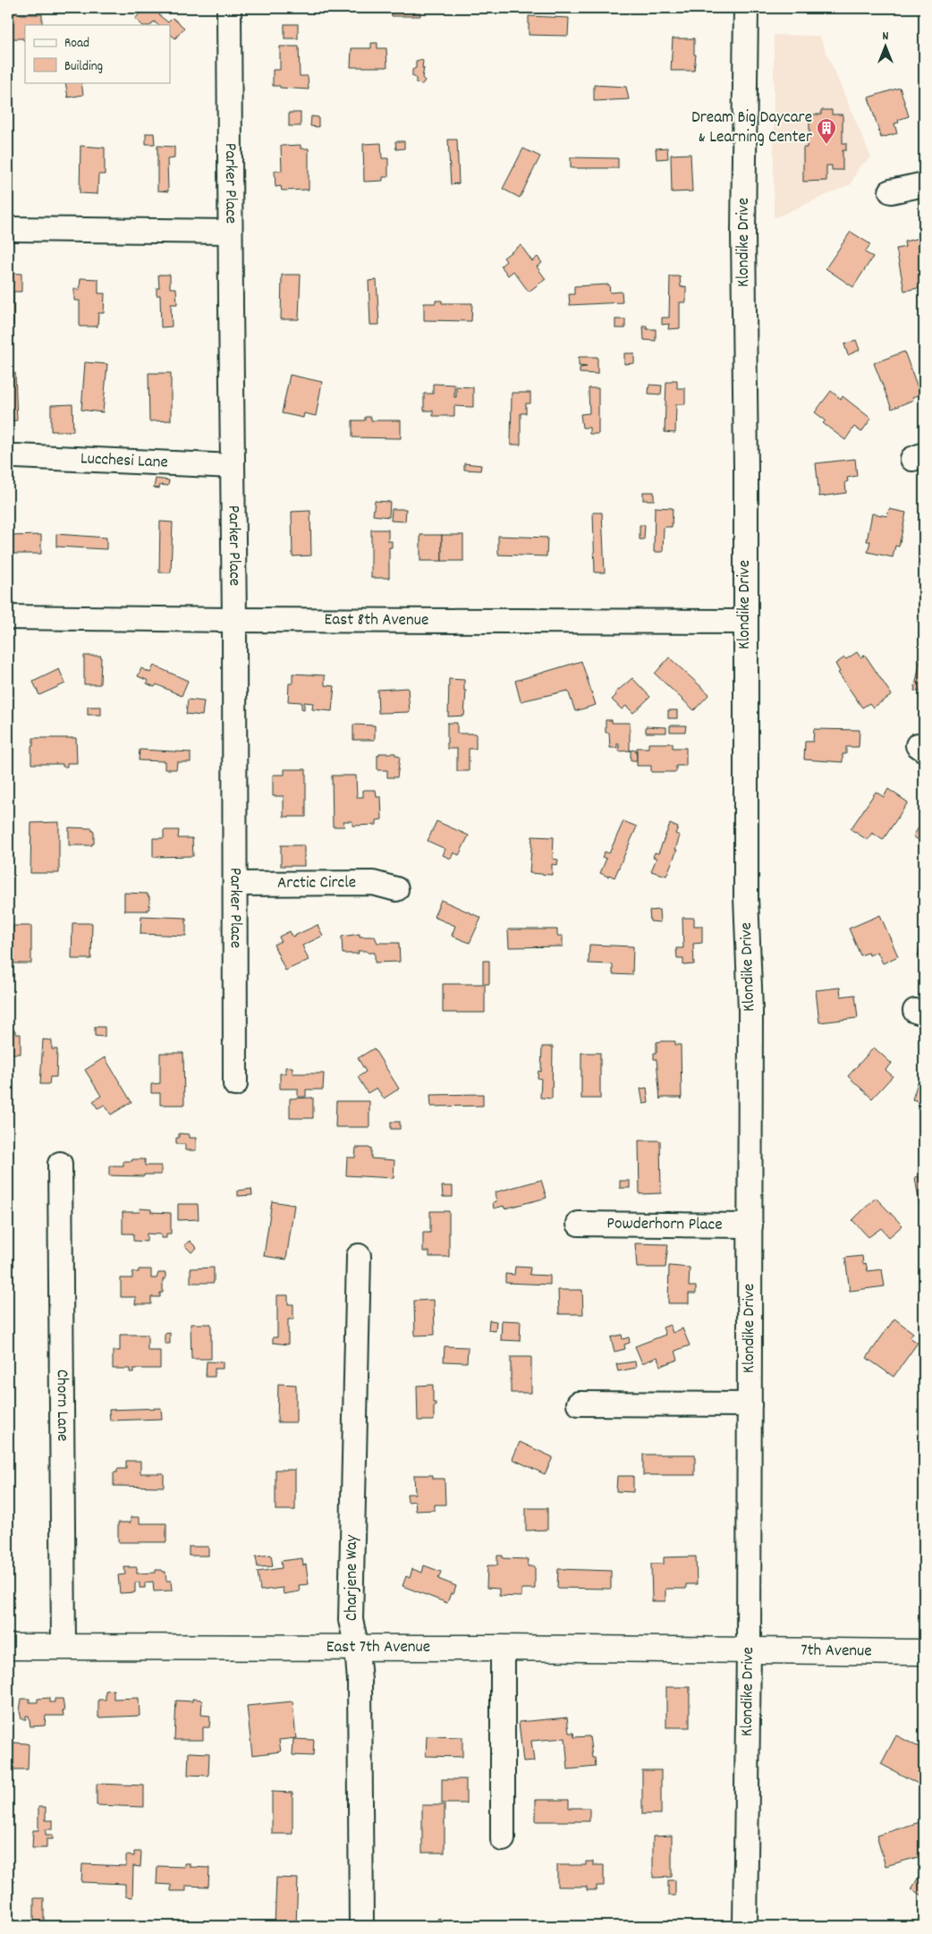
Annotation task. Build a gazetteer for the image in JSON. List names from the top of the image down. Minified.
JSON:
{"streets":{"main road":["East 7th Avenue","7th Avenue"],"street":["Parker Place","Klondike Drive","Lucchesi Lane","East 8th Avenue","Arctic Circle","Powderhorn Place","Chorn Lane","Charjene Way"]},"crossings":[["Parker Place","Lucchesi Lane"],["Parker Place","East 8th Avenue"],["Parker Place","Arctic Circle"],["Klondike Drive","East 8th Avenue"],["Klondike Drive","Powderhorn Place"],["Klondike Drive","East 7th Avenue"],["Klondike Drive","7th Avenue"],["Chorn Lane","East 7th Avenue"],["Charjene Way","East 7th Avenue"],["East 7th Avenue","7th Avenue"]],"places":{"building":["Dream Big Daycare & Learning Center"]},"legend":["Road","Building"],"north":"top"}
